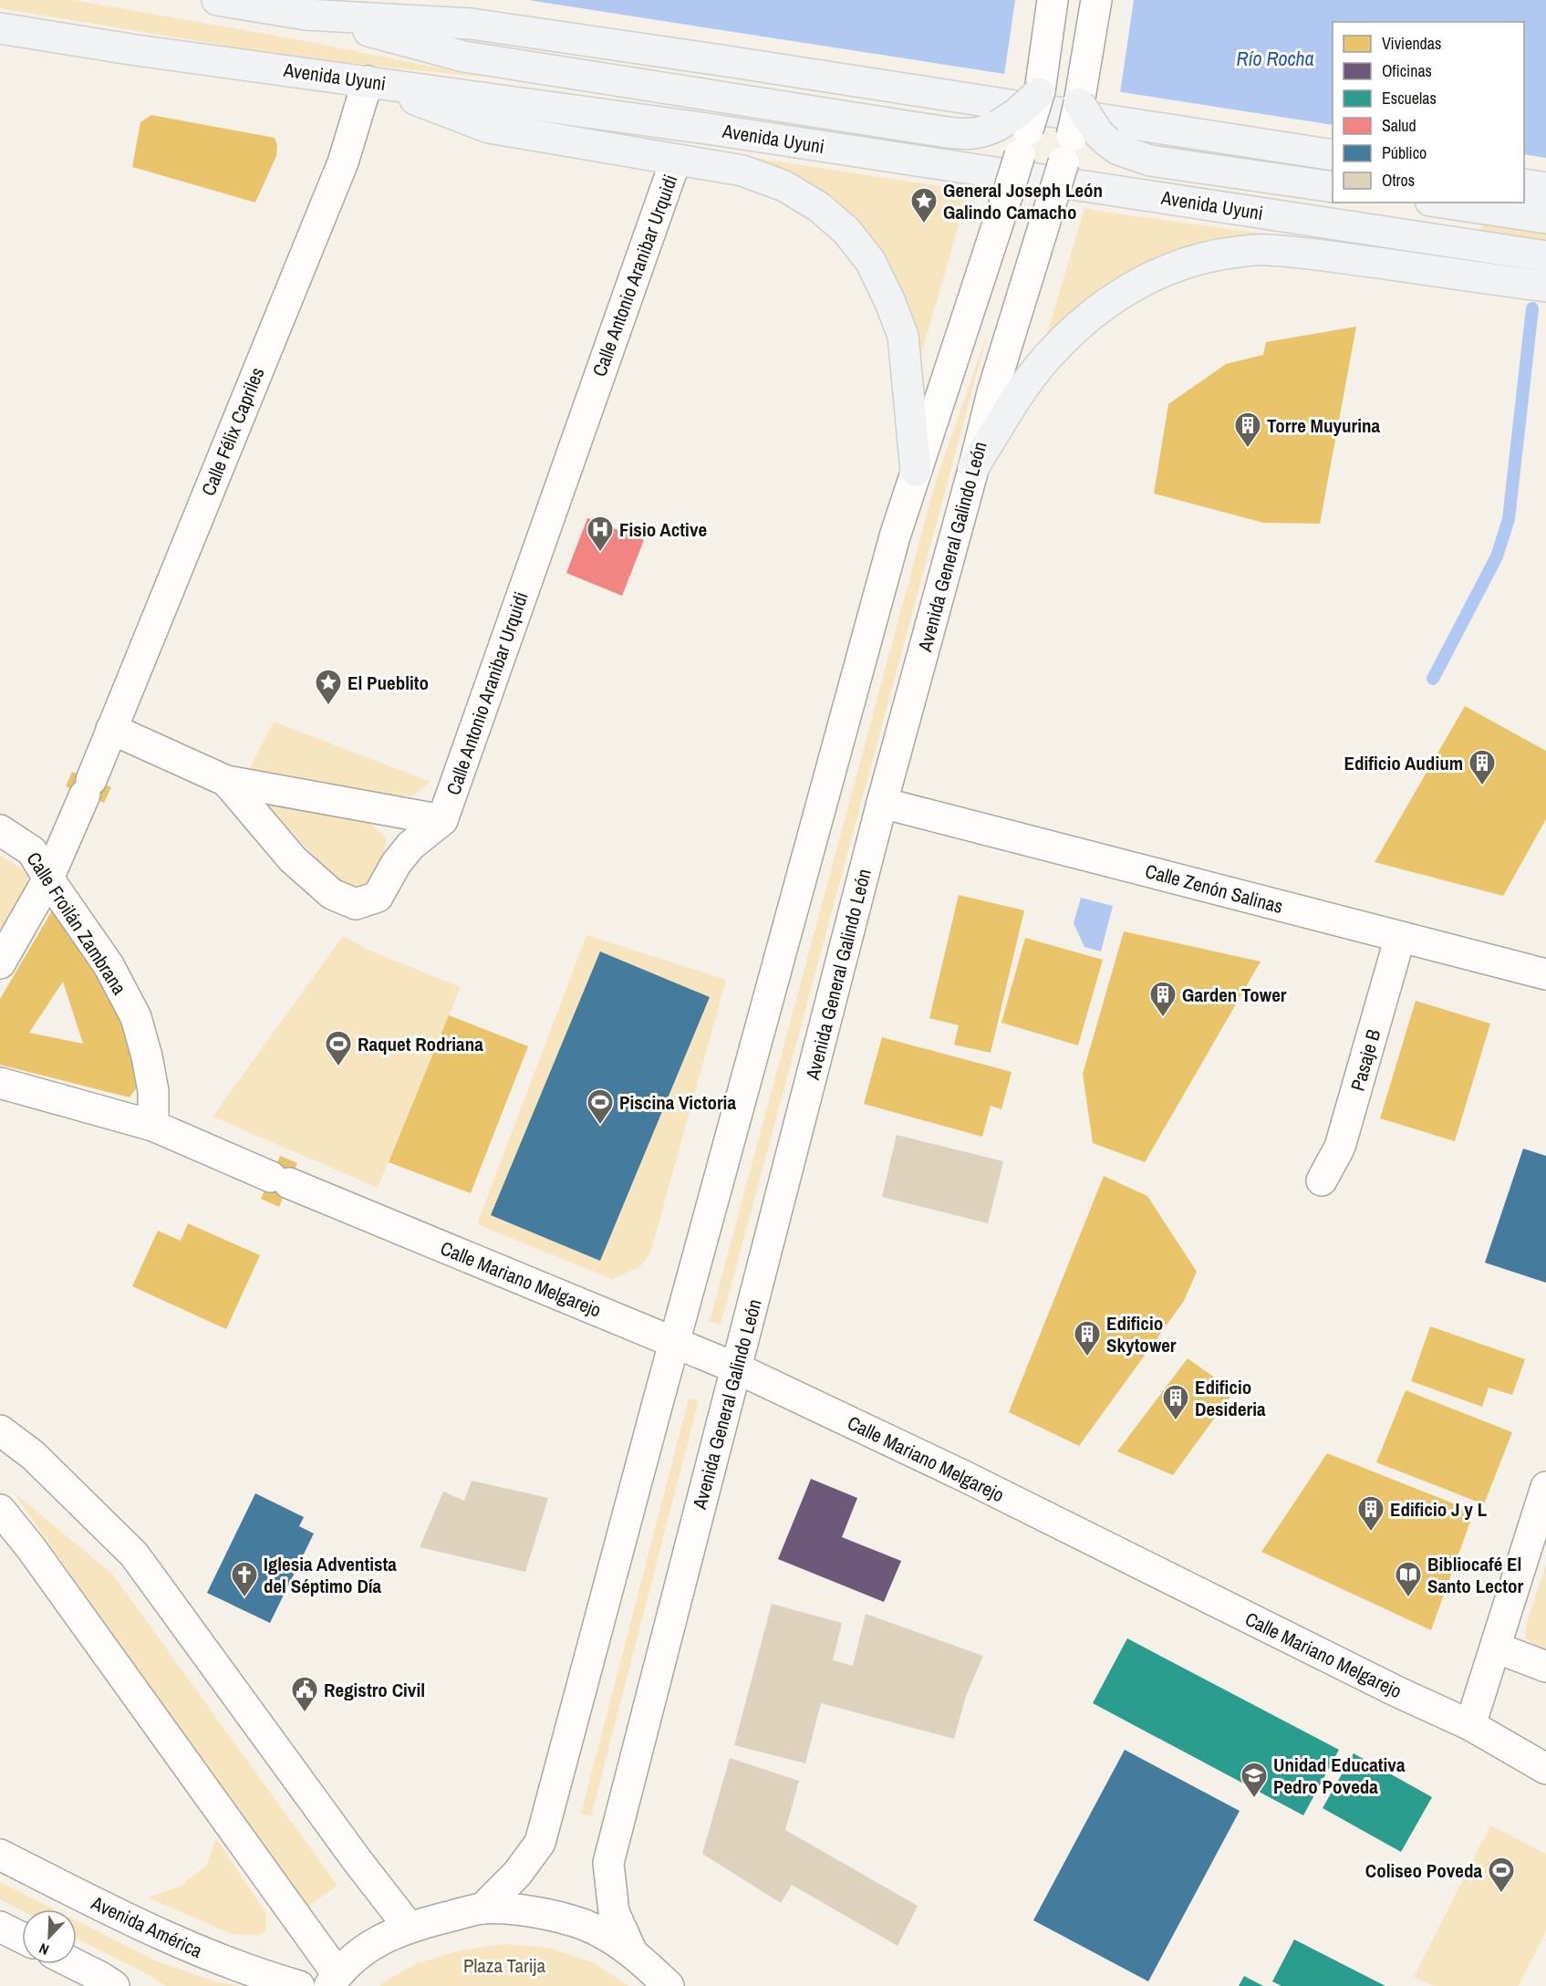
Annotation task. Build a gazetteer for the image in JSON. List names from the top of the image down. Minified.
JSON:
{"streets":{"main road":["Avenida Uyuni"],"street":["Calle Antonio Aranibar Urquidi","Calle Félix Capriles","Avenida General Galindo León","Calle Zenón Salinas","Calle Froilán Zambrana","Pasaje B","Calle Mariano Melgarejo","Avenida América"]},"crossings":[["Avenida Uyuni","Calle Félix Capriles"],["Calle Antonio Aranibar Urquidi","Calle Félix Capriles"],["Calle Félix Capriles","Calle Froilán Zambrana"],["Avenida General Galindo León","Calle Zenón Salinas"],["Avenida General Galindo León","Calle Mariano Melgarejo"],["Calle Zenón Salinas","Pasaje B"],["Calle Froilán Zambrana","Calle Mariano Melgarejo"]],"water":["Río Rocha"],"parks":["Plaza Tarija"],"places":{"place":["General Joseph León Galindo Camacho","El Pueblito"],"building":["Torre Muyurina","Edificio Audium","Garden Tower","Edificio Skytower","Edificio Desideria","Edificio J y L"],"hospital":["Fisio Active"],"sports":["Raquet Rodriana","Piscina Victoria","Coliseo Poveda"],"church":["Iglesia Adventista del Séptimo Día"],"library":["Bibliocafé El Santo Lector"],"public building":["Registro Civil"],"school or university":["Unidad Educativa Pedro Poveda"]},"legend":["Viviendas","Oficinas","Escuelas","Salud","Público","Otros"],"north":"bottom left"}
